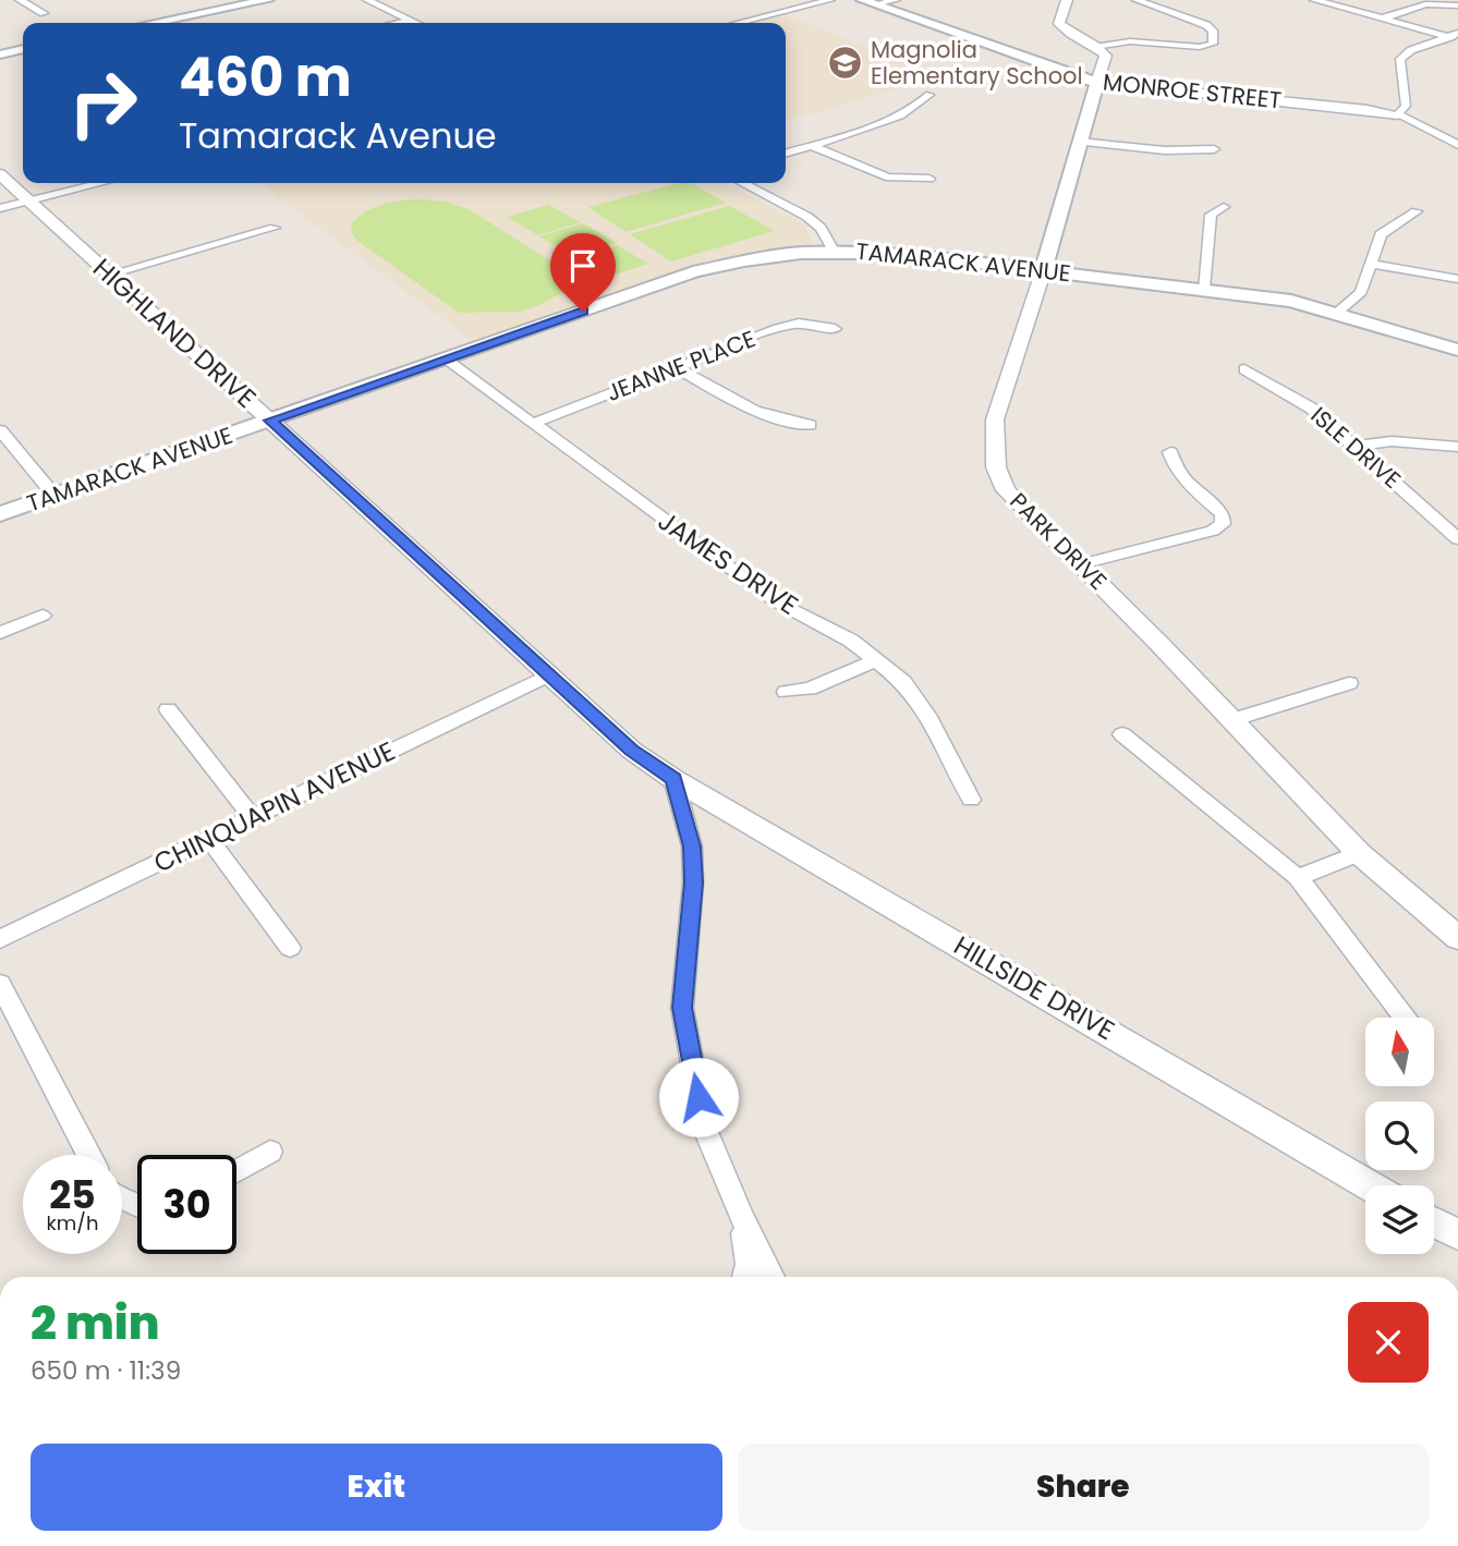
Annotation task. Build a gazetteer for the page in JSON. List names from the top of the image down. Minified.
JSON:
{"streets":{"main road":["MONROE STREET","TAMARACK AVENUE","PARK DRIVE"],"street":["HIGHLAND DRIVE","JEANNE PLACE","ISLE DRIVE","JAMES DRIVE","CHINQUAPIN AVENUE","HILLSIDE DRIVE"]},"crossings":[["MONROE STREET","PARK DRIVE"],["TAMARACK AVENUE","HIGHLAND DRIVE"],["TAMARACK AVENUE","PARK DRIVE"],["TAMARACK AVENUE","JAMES DRIVE"],["HIGHLAND DRIVE","CHINQUAPIN AVENUE"],["HIGHLAND DRIVE","HILLSIDE DRIVE"],["JEANNE PLACE","JAMES DRIVE"]],"places":{"school or university":["Magnolia Elementary School"]},"north":"top","page":{"turn":["460 m","Tamarack Avenue"],"speed":"25 km/h","limit":"30","heading":["2 min","650 m · 11:39"],"buttons":["Exit","Share"]}}
